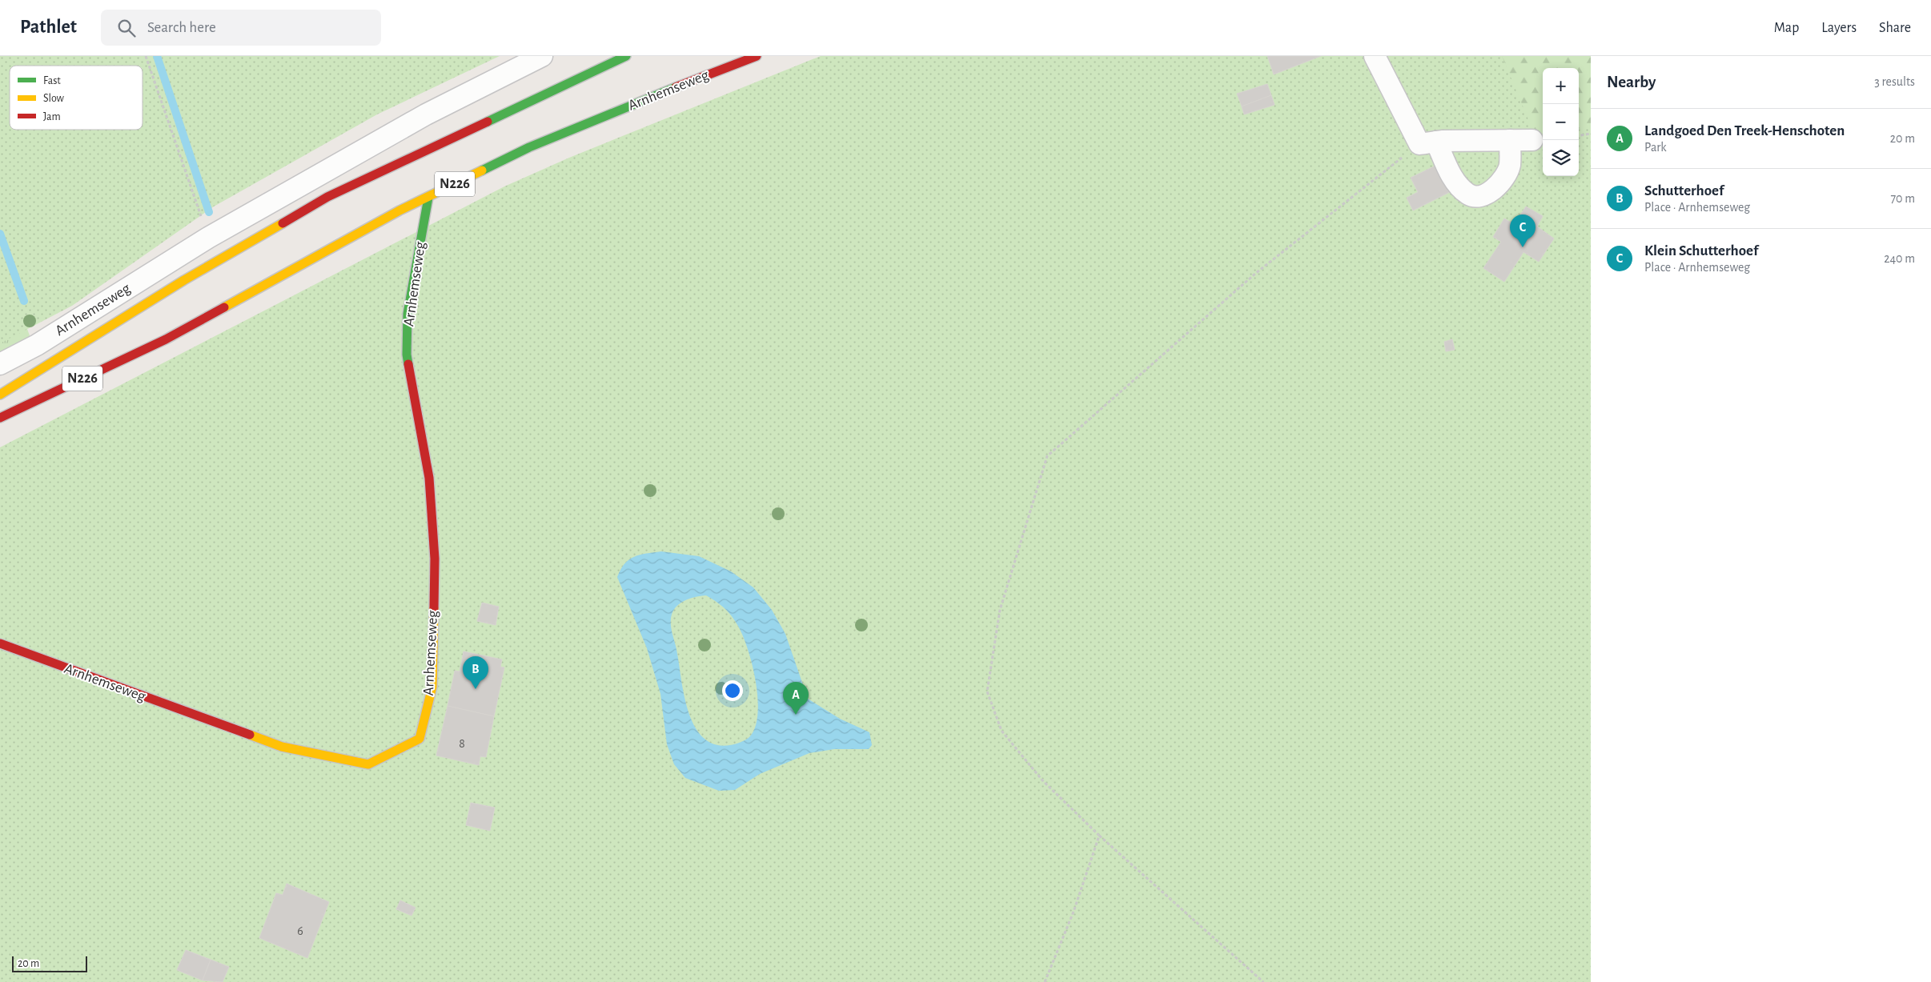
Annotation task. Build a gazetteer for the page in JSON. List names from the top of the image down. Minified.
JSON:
{"streets":{"main road":["Arnhemseweg","N226"]},"house_numbers":["8","6"],"legend":["Fast","Slow","Jam"],"scale_bar":"20 m","page":{"header":"Pathlet","search":"Search here","nav":["Map","Layers","Share"],"heading":["Nearby","3 results"],"map_buttons":["+","−"],"list":[{"mark":"A","name":"Landgoed Den Treek-Henschoten","note":"Park","value":"20 m"},{"mark":"B","name":"Schutterhoef","note":"Place · Arnhemseweg","value":"70 m"},{"mark":"C","name":"Klein Schutterhoef","note":"Place · Arnhemseweg","value":"240 m"}],"pins":["C","B","A"],"scale":"20 m"}}
